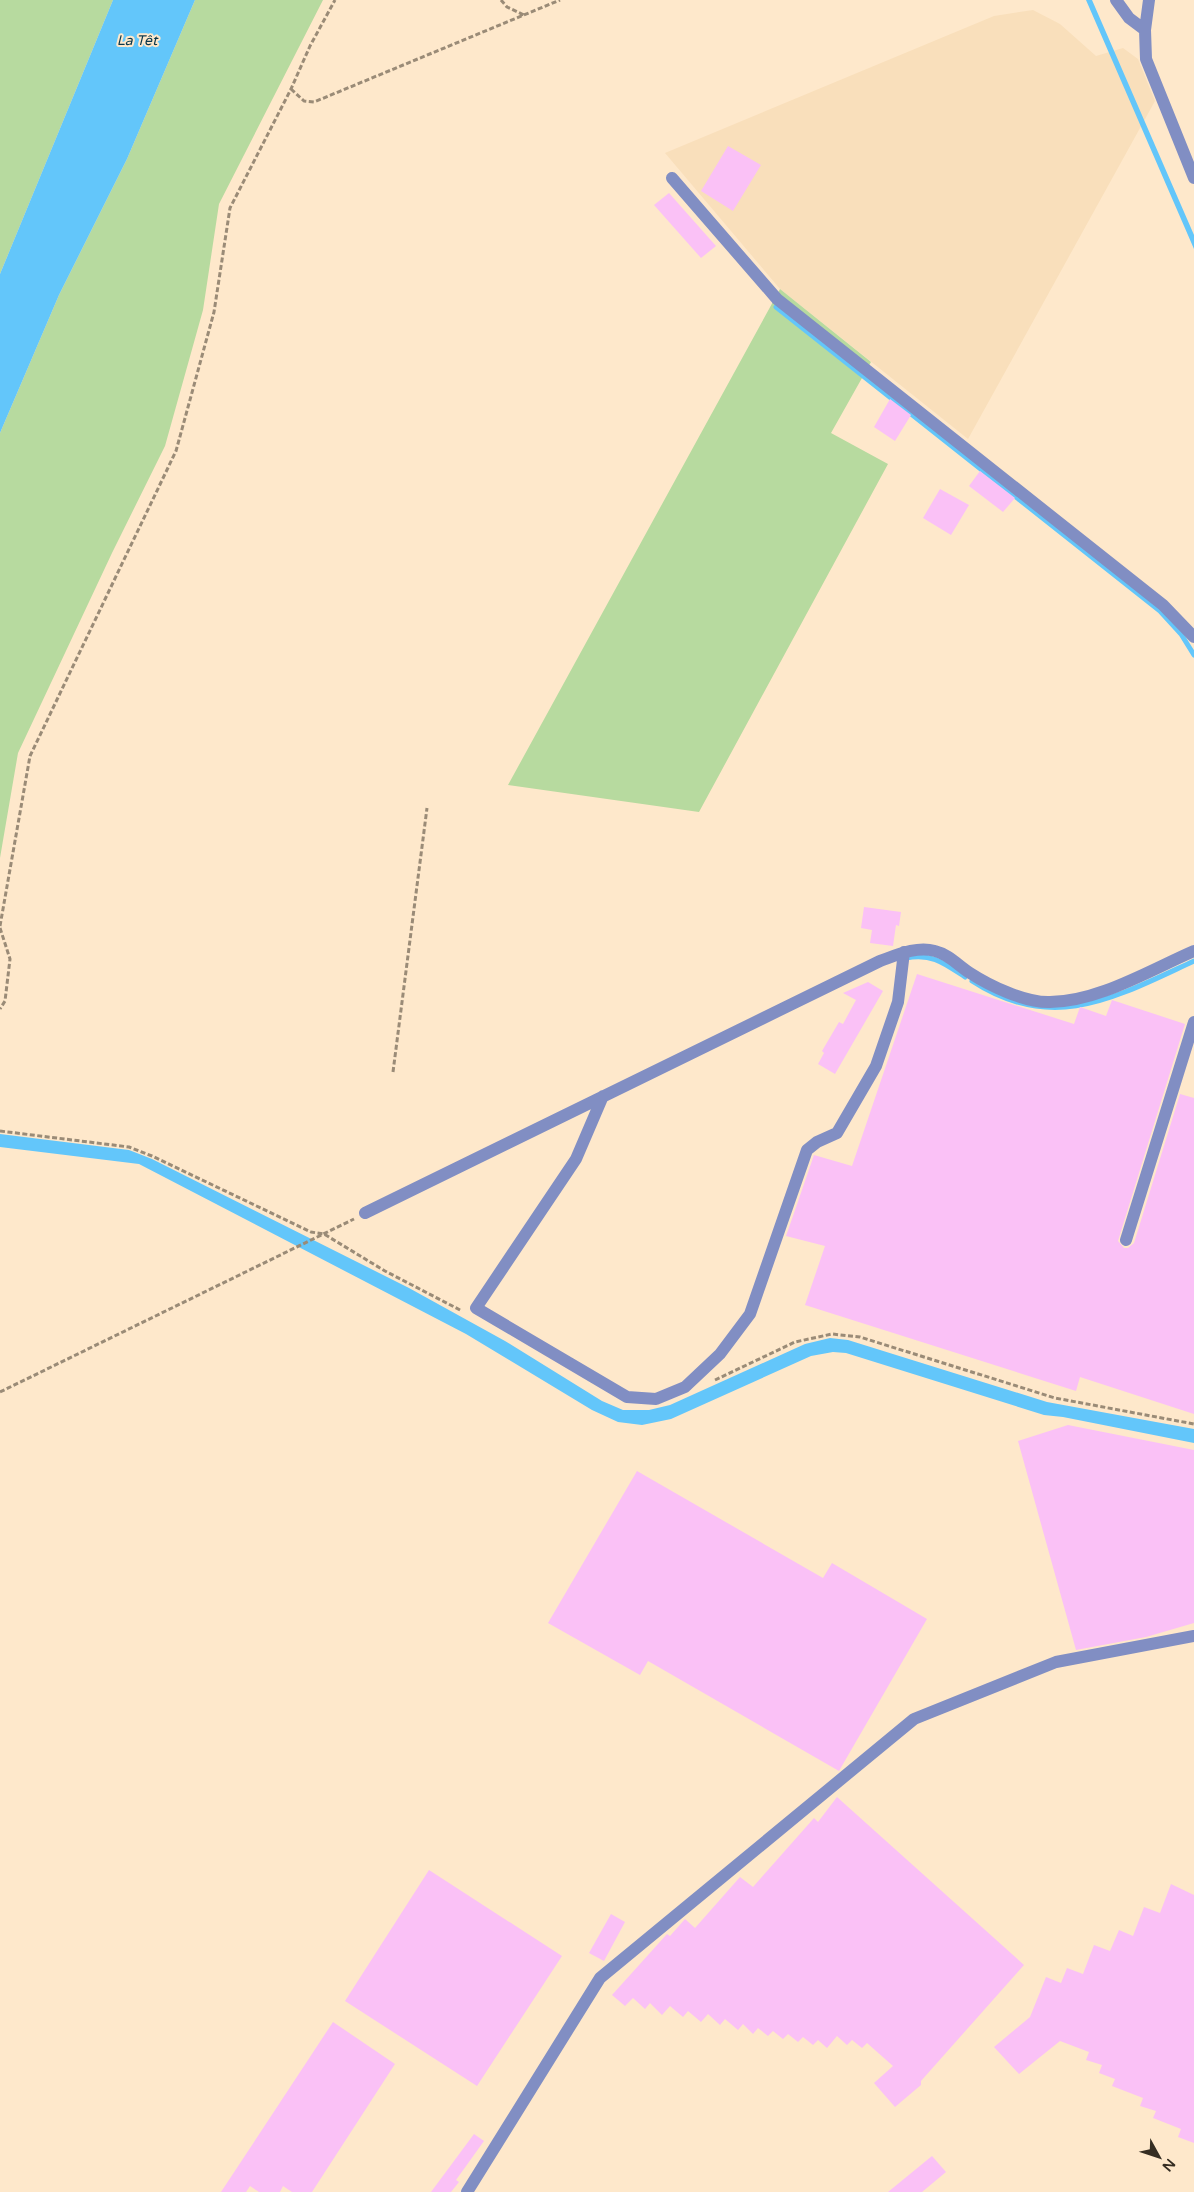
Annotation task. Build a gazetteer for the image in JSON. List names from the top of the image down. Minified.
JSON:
{"water":["La Têt"],"north":"bottom right"}
